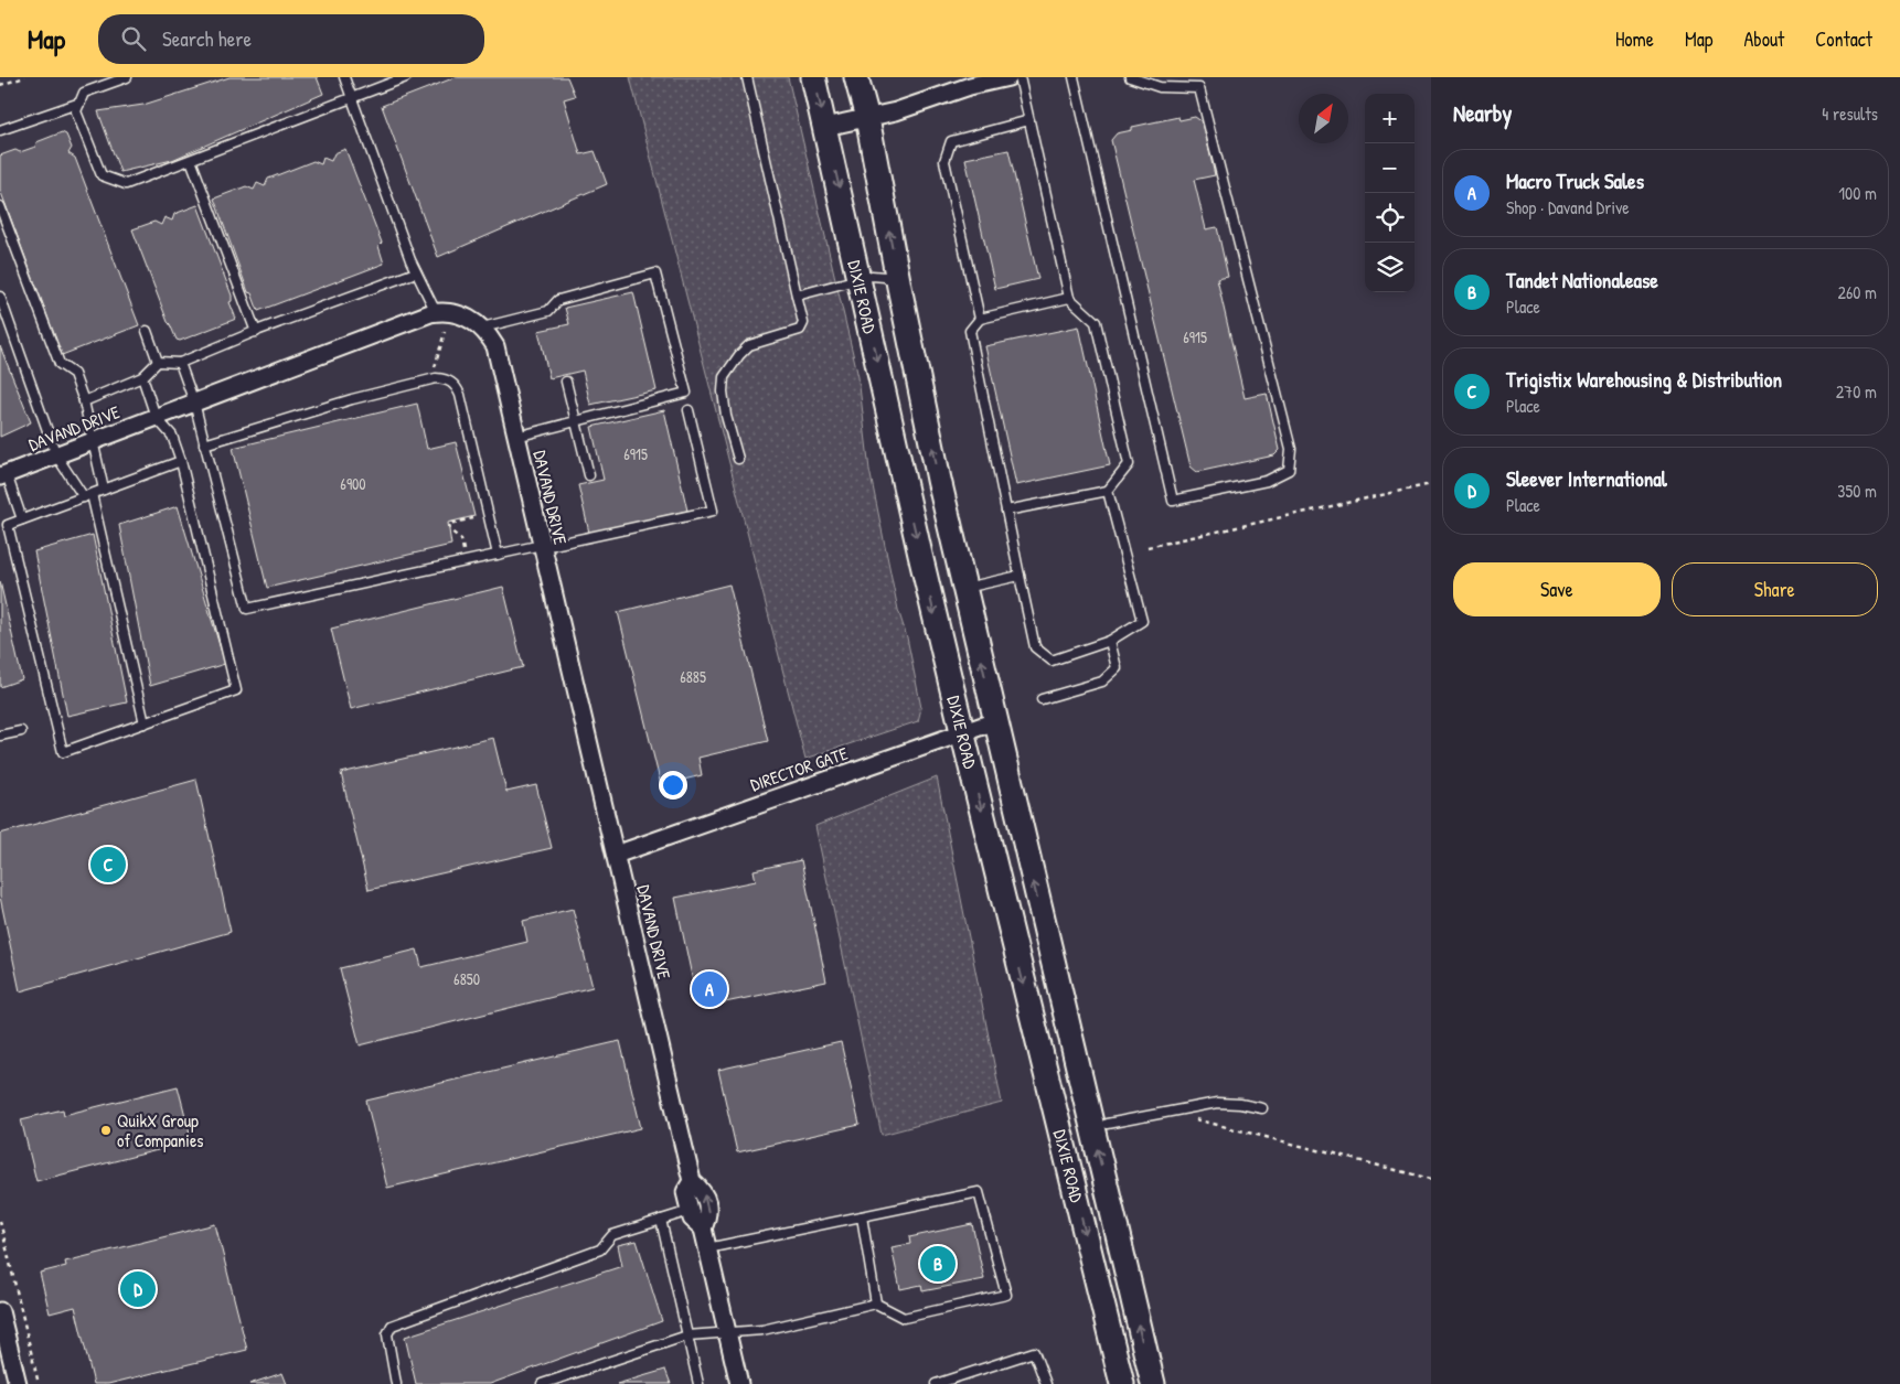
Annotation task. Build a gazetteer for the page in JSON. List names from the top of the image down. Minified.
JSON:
{"streets":{"main road":["DIXIE ROAD"],"street":["DAVAND DRIVE","DIRECTOR GATE"]},"crossings":[["DIXIE ROAD","DIRECTOR GATE"],["DAVAND DRIVE","DIRECTOR GATE"]],"places":["QuikX Group of Companies"],"house_numbers":["6915","6915","6900","6885","6850"],"north":"top right","page":{"header":"Map","search":"Search here","nav":["Home","Map","About","Contact"],"heading":["Nearby","4 results"],"map_buttons":["+","−"],"list":[{"mark":"A","name":"Macro Truck Sales","note":"Shop · Davand Drive","value":"100 m"},{"mark":"B","name":"Tandet Nationalease","note":"Place","value":"260 m"},{"mark":"C","name":"Trigistix Warehousing & Distribution","note":"Place","value":"270 m"},{"mark":"D","name":"Sleever International","note":"Place","value":"350 m"}],"buttons":["Save","Share"],"pins":["C","A","B","D"]}}
